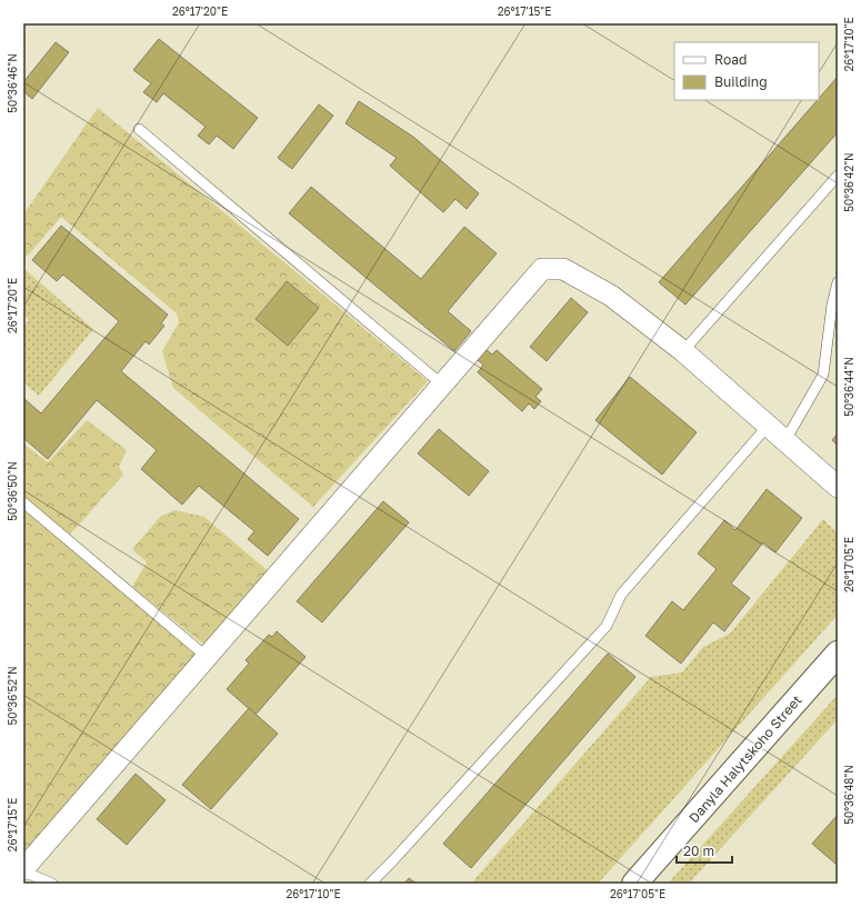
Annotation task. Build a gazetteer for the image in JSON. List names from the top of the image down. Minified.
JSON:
{"streets":{"main road":["Danyla Halytskoho Street"]},"legend":["Road","Building"],"scale_bar":"20 m","coordinates":["26°17'20\"E","26°17'15\"E","26°17'10\"E","50°36'46\"N","50°36'42\"N","50°36'44\"N","50°36'50\"N","26°17'05\"E","50°36'52\"N","50°36'48\"N"]}
